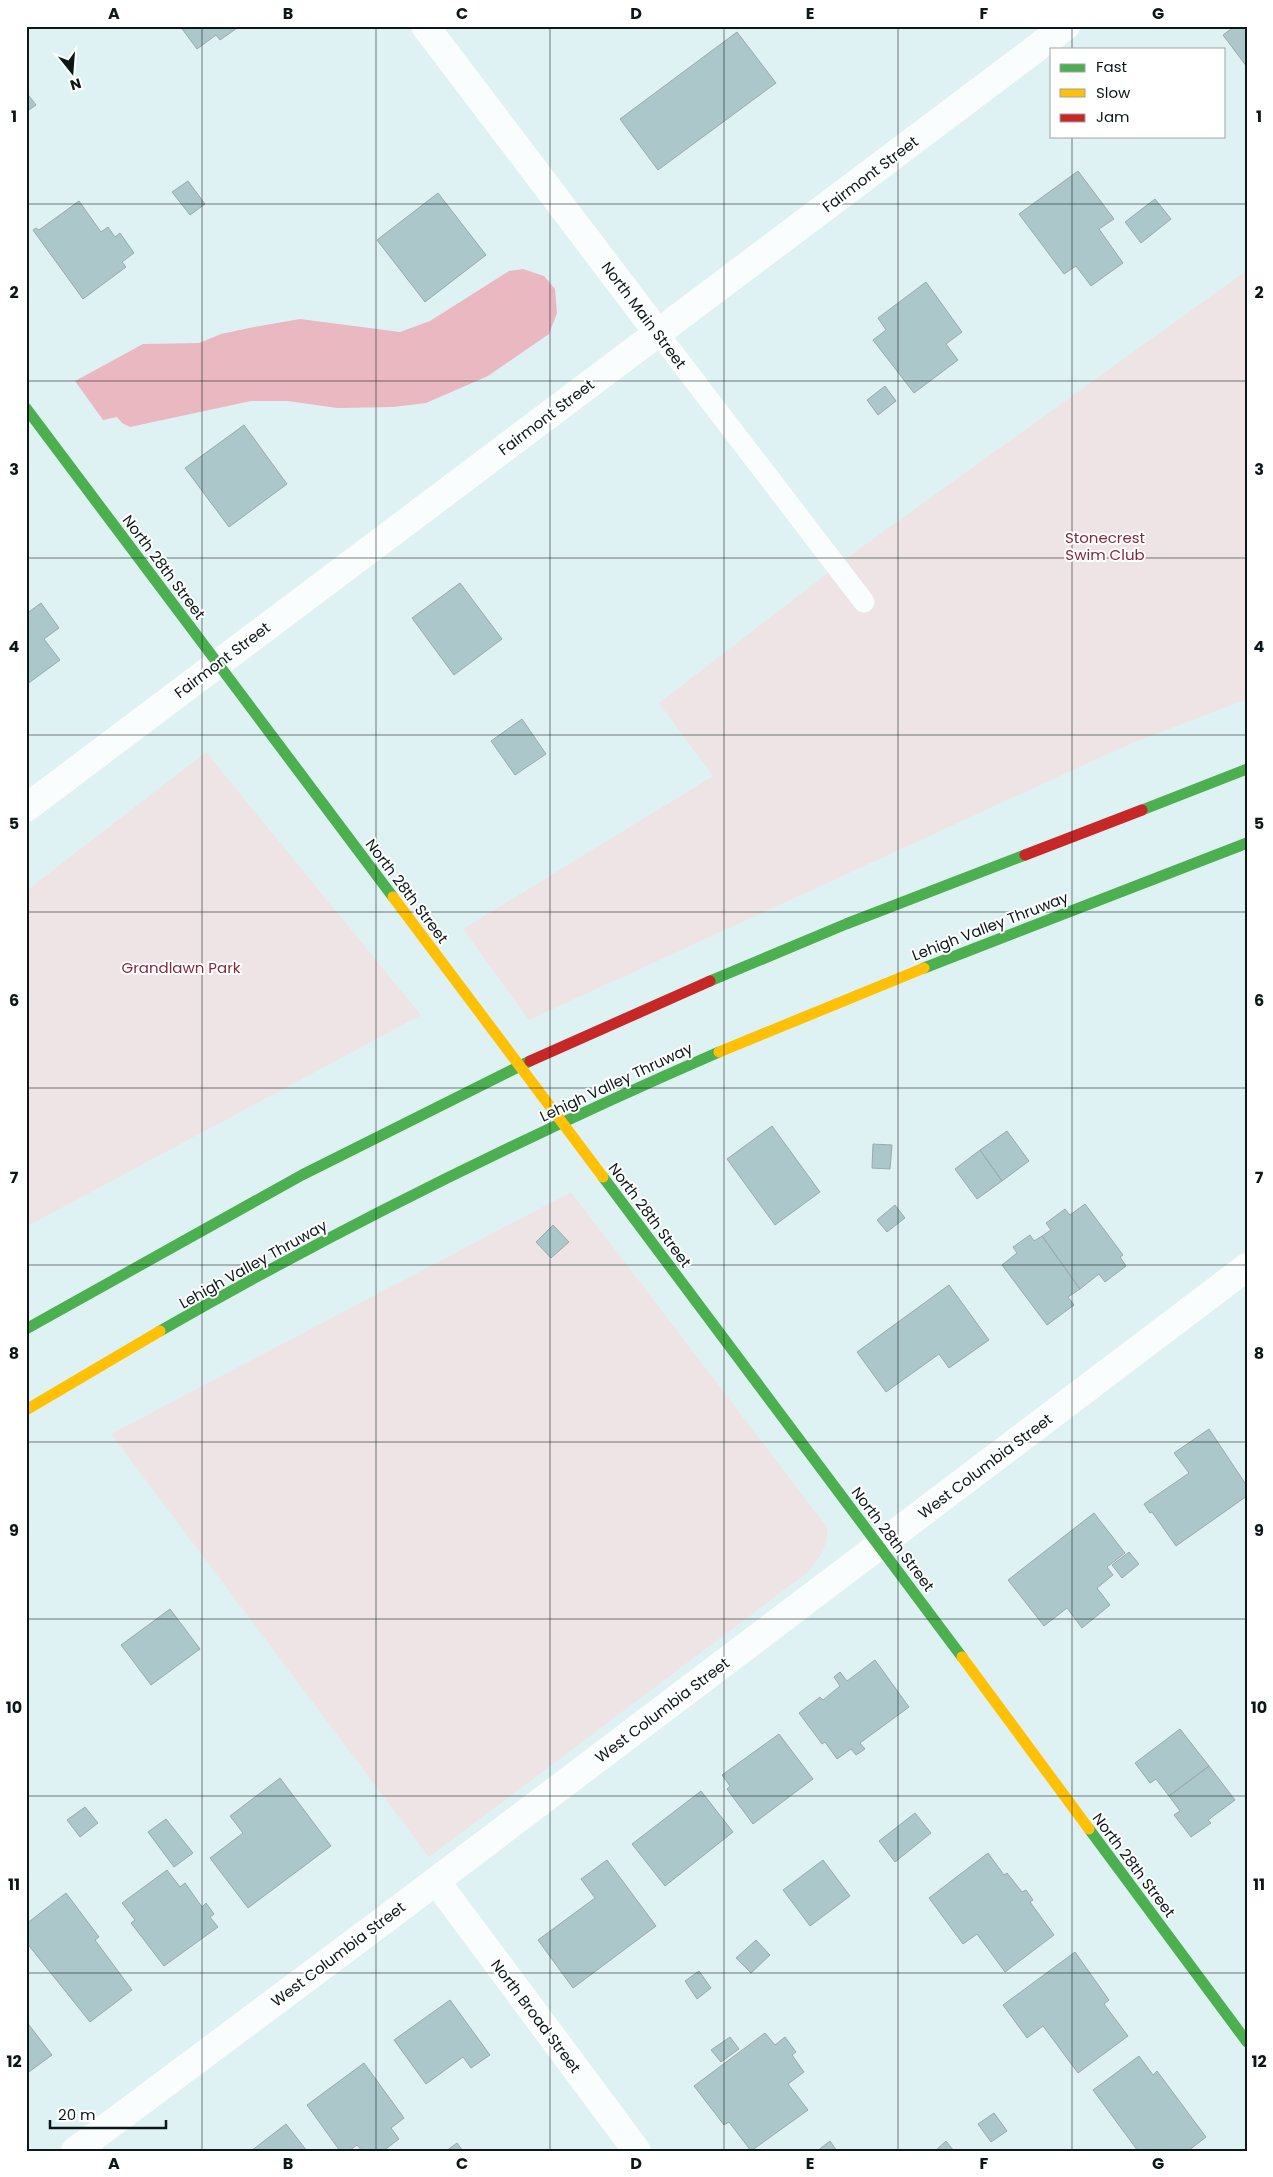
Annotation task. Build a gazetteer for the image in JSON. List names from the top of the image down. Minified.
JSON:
{"streets":{"main road":["North 28th Street","Lehigh Valley Thruway"],"street":["Fairmont Street","North Main Street","West Columbia Street","North Broad Street"]},"crossings":[["Fairmont Street","North Main Street"],["Fairmont Street","North 28th Street"],["North 28th Street","West Columbia Street"],["West Columbia Street","North Broad Street"]],"parks":["Stonecrest Swim Club","Grandlawn Park"],"legend":["Fast","Slow","Jam"],"scale_bar":"20 m","north":"bottom","grid":{"columns":["A","B","C","D","E","F","G"],"rows":["1","2","3","4","5","6","7","8","9","10","11","12"]}}
